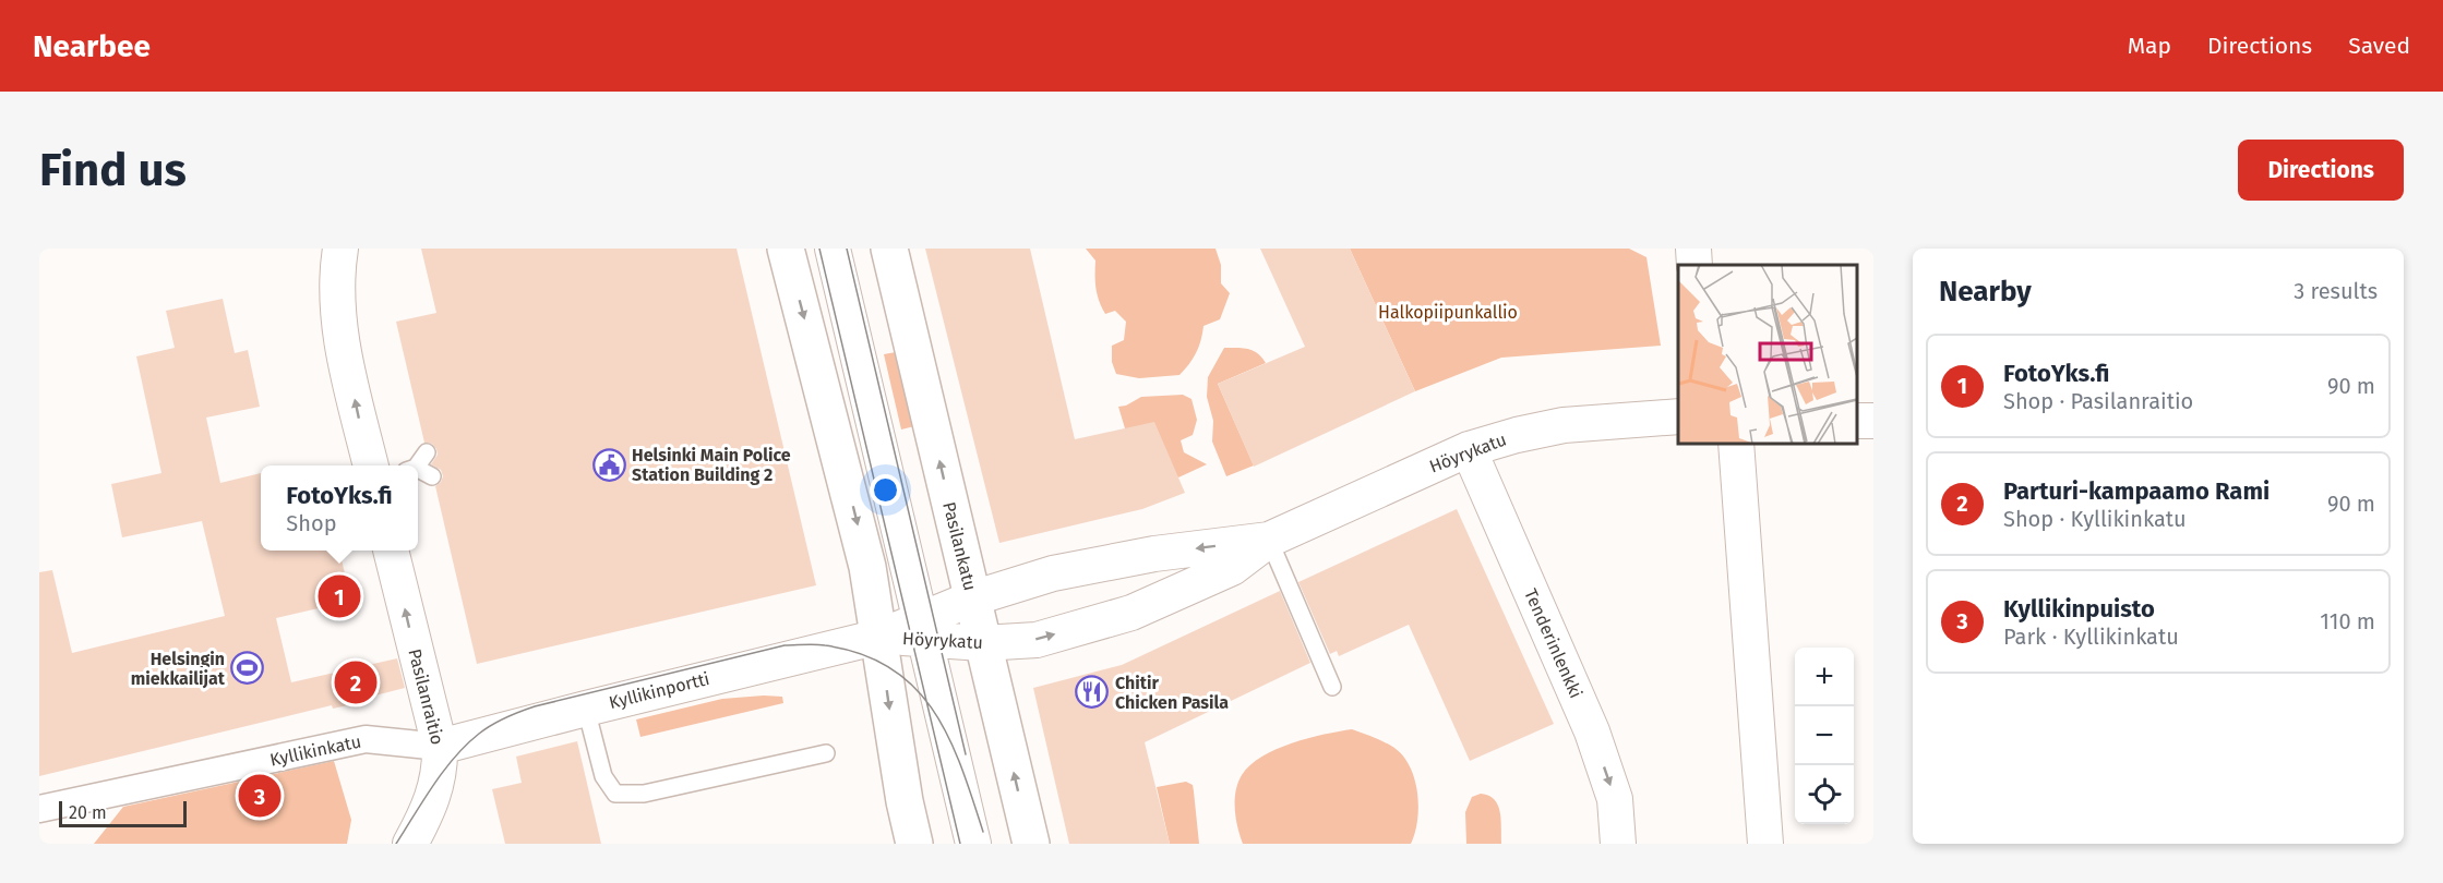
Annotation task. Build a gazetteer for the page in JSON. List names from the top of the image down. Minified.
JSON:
{"streets":{"street":["Höyrykatu","Pasilankatu","Tenderinlenkki","Kyllikinportti","Pasilanraitio","Kyllikinkatu"]},"crossings":[["Höyrykatu","Pasilankatu"],["Höyrykatu","Tenderinlenkki"],["Höyrykatu","Kyllikinportti"],["Kyllikinportti","Pasilanraitio"],["Kyllikinportti","Kyllikinkatu"],["Pasilanraitio","Kyllikinkatu"]],"one_way":["Pasilanraitio"],"parks":["Halkopiipunkallio"],"places":{"public building":["Helsinki Main Police Station Building 2"],"sports":["Helsingin miekkailijat"],"restaurant":["Chitir Chicken Pasila"]},"scale_bar":"20 m","page":{"header":"Nearbee","nav":["Map","Directions","Saved"],"buttons":"Directions","title":"Find us","heading":["Nearby","3 results"],"list":[{"mark":"1","name":"FotoYks.fi","note":"Shop · Pasilanraitio","value":"90 m"},{"mark":"2","name":"Parturi-kampaamo Rami","note":"Shop · Kyllikinkatu","value":"90 m"},{"mark":"3","name":"Kyllikinpuisto","note":"Park · Kyllikinkatu","value":"110 m"}],"popup":["FotoYks.fi","Shop"],"pins":["1","2","3"],"map_buttons":["+","−"],"scale":"20 m"}}
